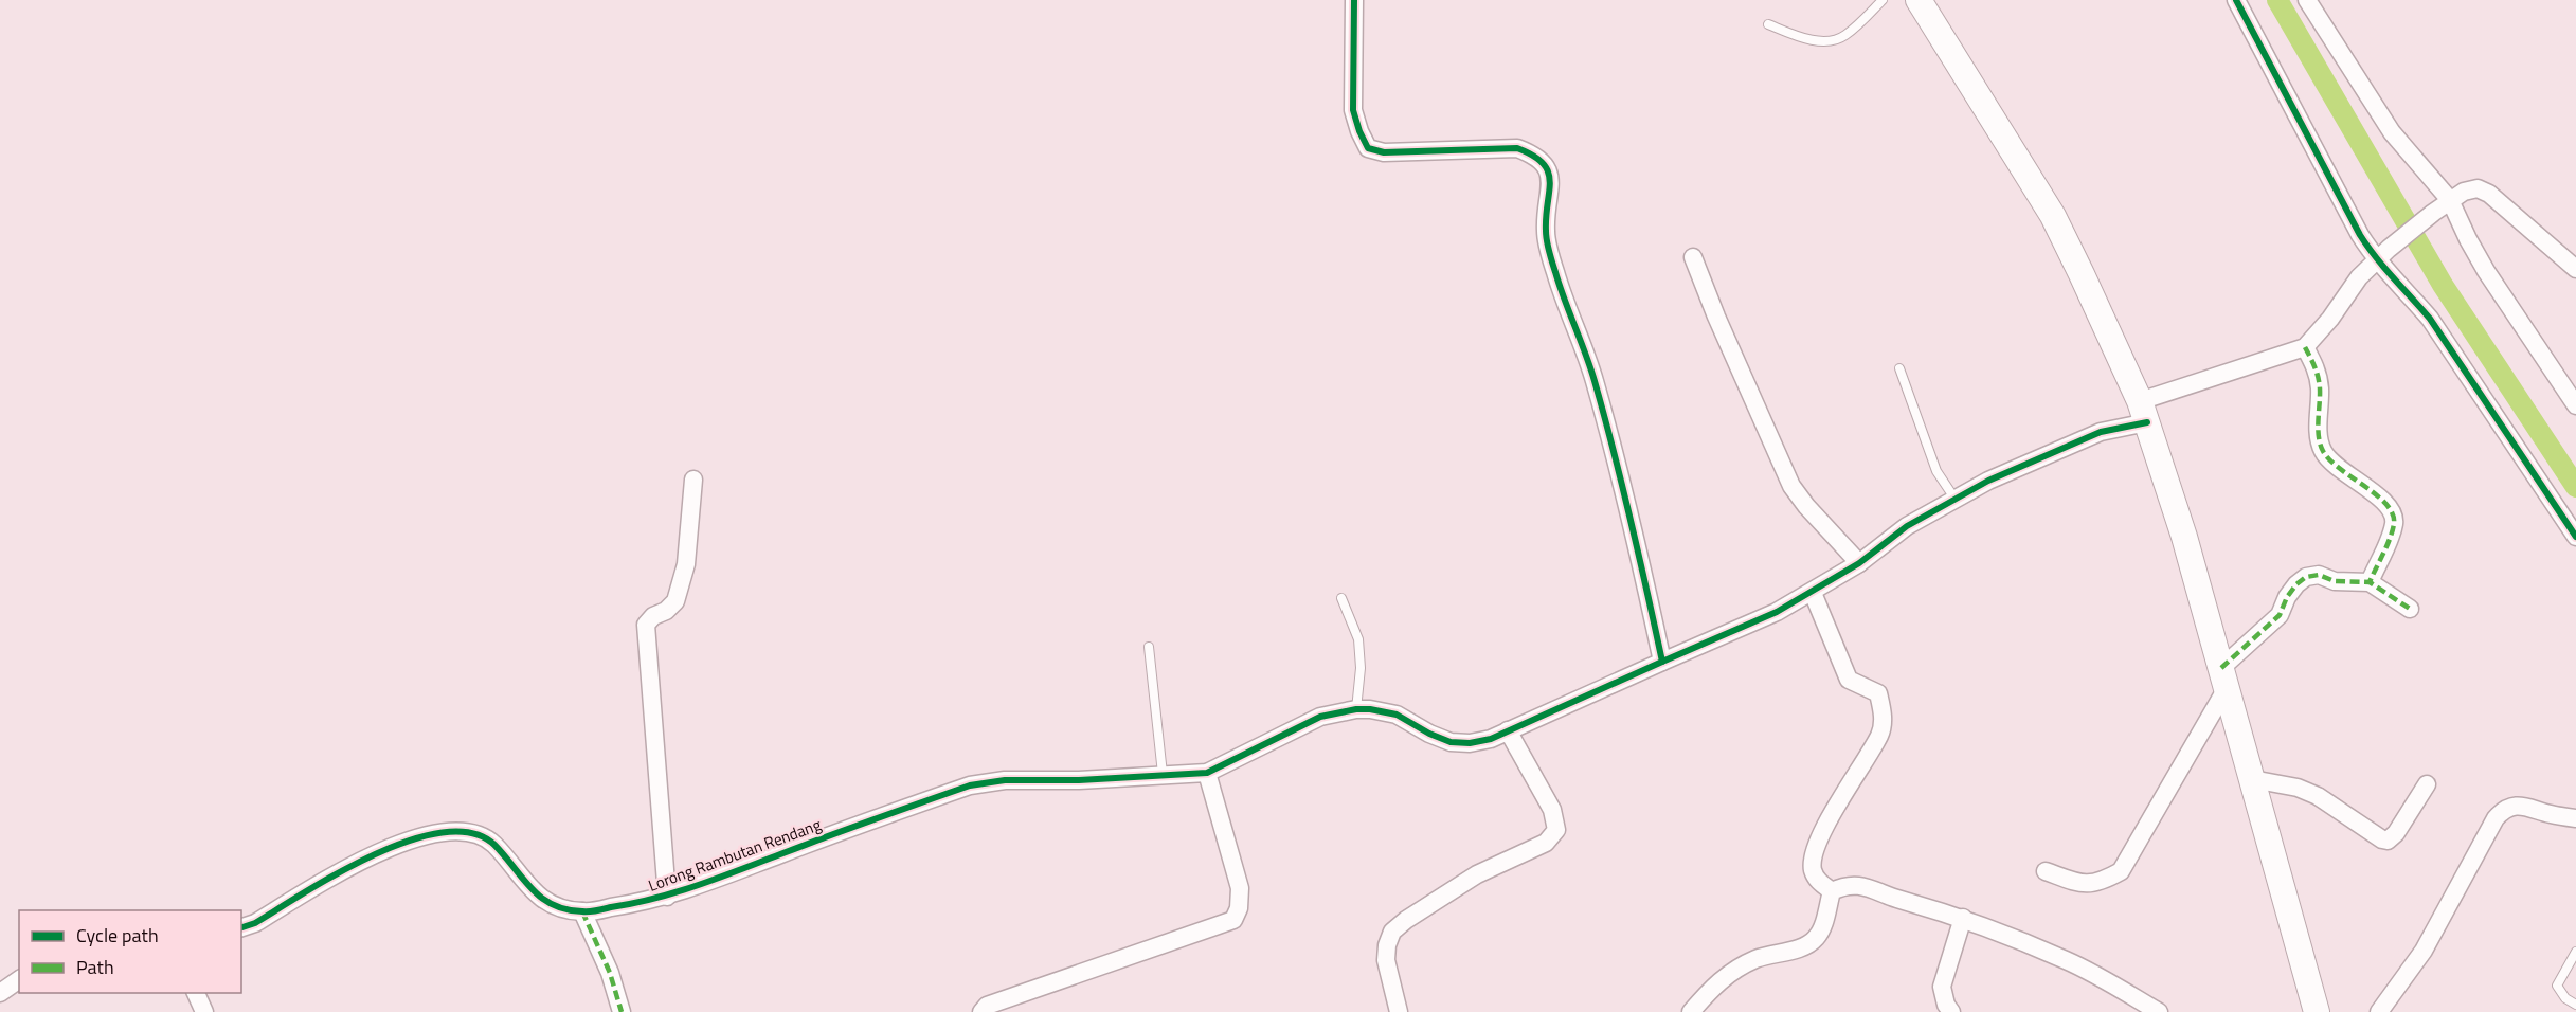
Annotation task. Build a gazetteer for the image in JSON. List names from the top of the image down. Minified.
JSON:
{"streets":{"street":["Lorong Rambutan Rendang"]},"legend":["Cycle path","Path"]}
